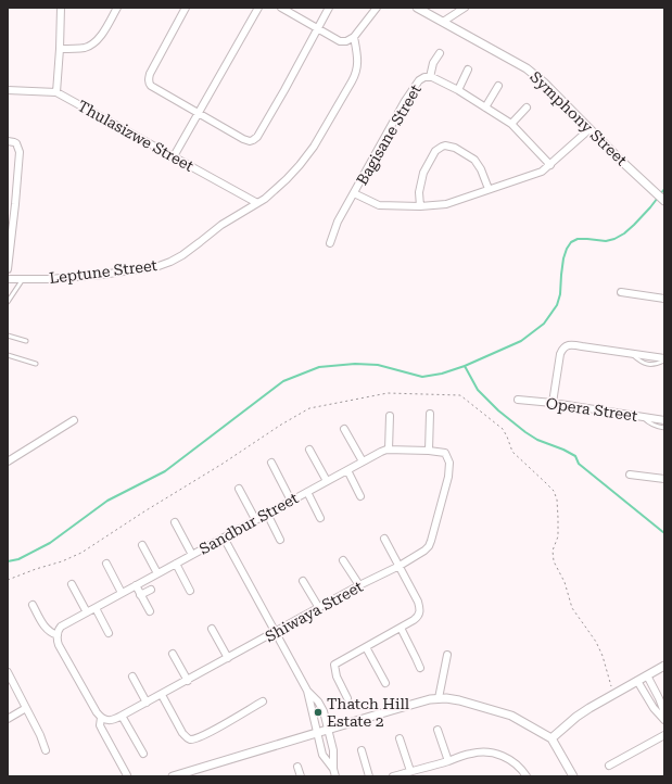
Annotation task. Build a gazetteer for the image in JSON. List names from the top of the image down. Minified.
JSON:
{"streets":{"street":["Symphony Street","Bagisane Street","Thulasizwe Street","Leptune Street","Opera Street","Sandbur Street","Shiwaya Street"]},"crossings":[["Symphony Street","Bagisane Street"],["Thulasizwe Street","Leptune Street"],["Sandbur Street","Shiwaya Street"]],"places":["Thatch Hill Estate 2"]}
